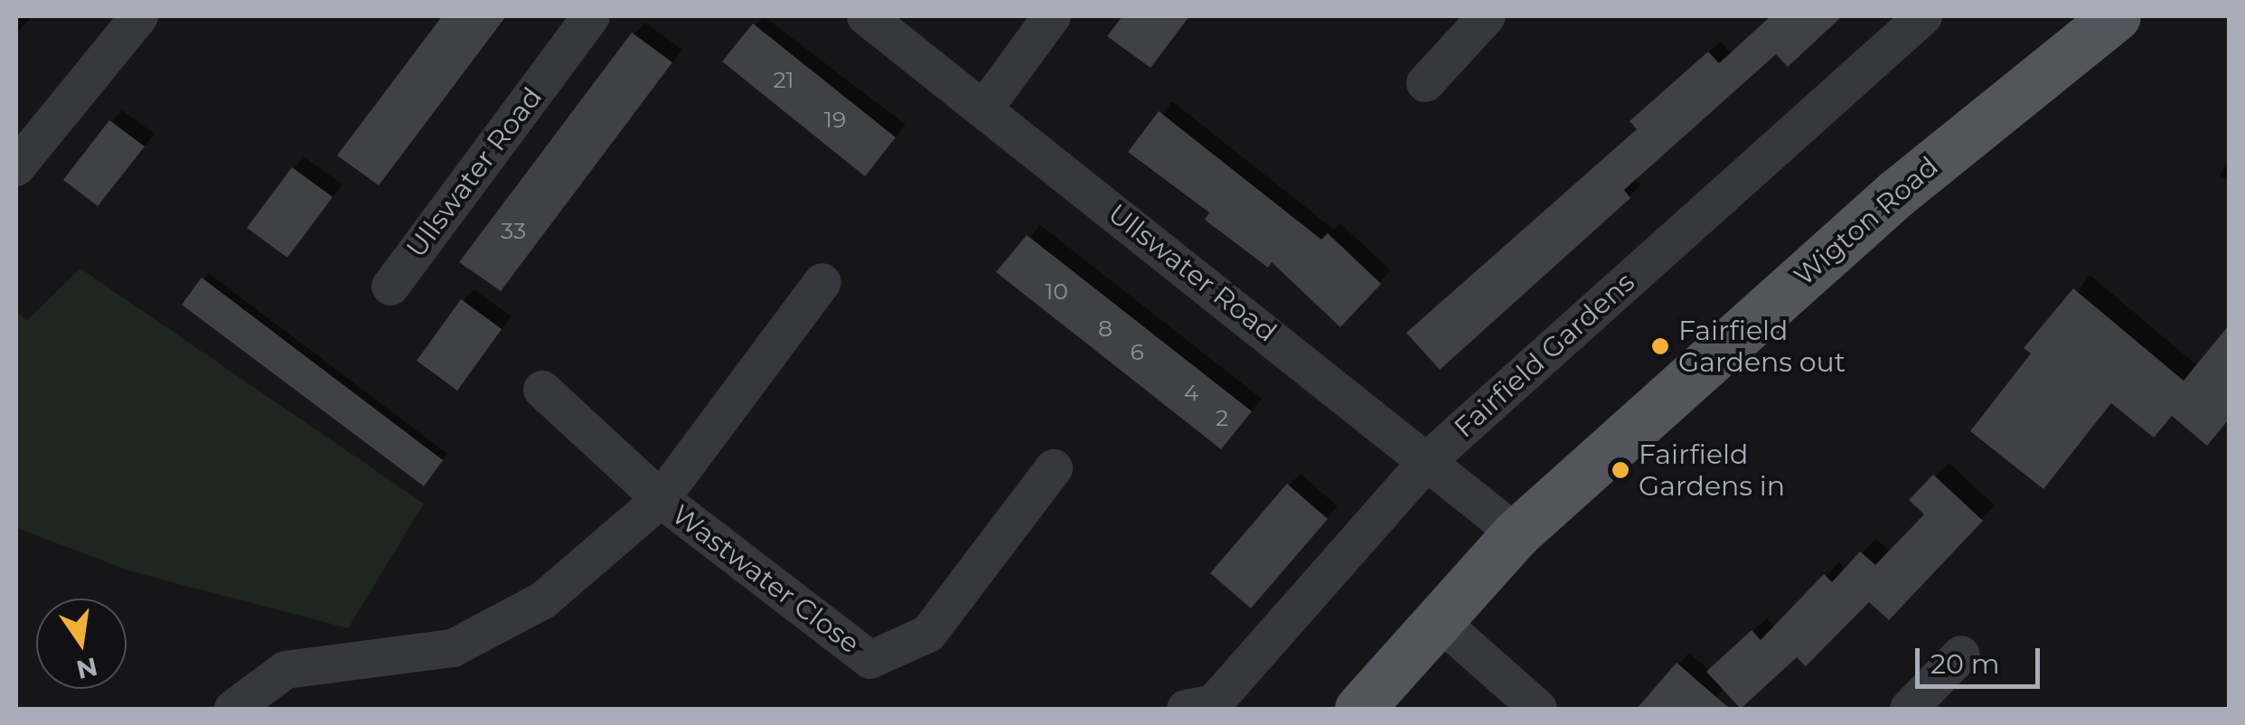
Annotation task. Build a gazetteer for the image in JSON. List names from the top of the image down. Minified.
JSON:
{"streets":{"main road":["Wigton Road"],"street":["Ullswater Road","Fairfield Gardens","Wastwater Close"]},"crossings":[["Ullswater Road","Wigton Road"],["Ullswater Road","Fairfield Gardens"]],"places":["Fairfield Gardens out","Fairfield Gardens in"],"house_numbers":["21","19","33","10","8","6","4","2"],"scale_bar":"20 m","north":"bottom"}
